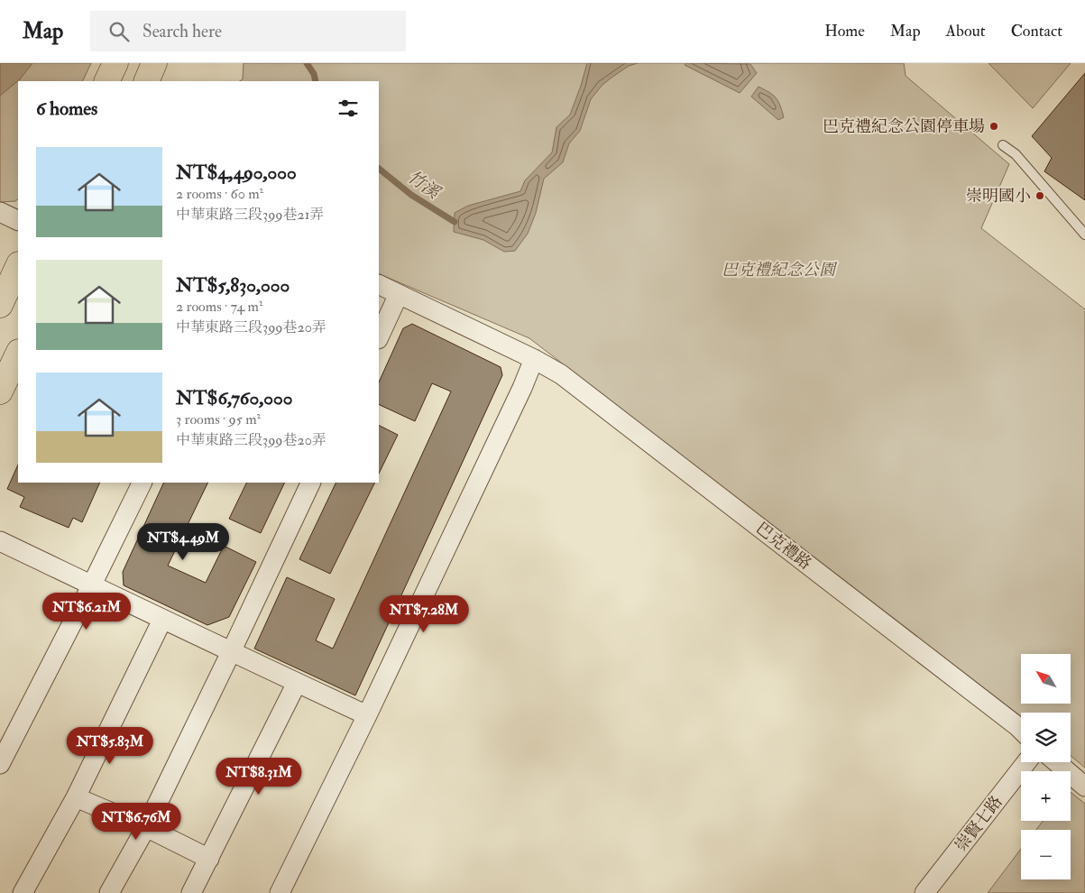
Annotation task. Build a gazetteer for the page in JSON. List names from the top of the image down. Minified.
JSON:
{"streets":{"street":["巴克禮路","崇賢七路"]},"water":["竹溪"],"parks":["巴克禮紀念公園"],"places":["巴克禮紀念公園停車場","崇明國小"],"north":"top left","page":{"header":"Map","search":"Search here","nav":["Home","Map","About","Contact"],"heading":"6 homes","list":[{"name":"NT$4,490,000","note":"2 rooms · 60 m² · 中華東路三段399巷21弄"},{"name":"NT$5,830,000","note":"2 rooms · 74 m² · 中華東路三段399巷20弄"},{"name":"NT$6,760,000","note":"3 rooms · 95 m² · 中華東路三段399巷20弄"}],"price":["NT$4.49M","NT$6.21M","NT$7.28M","NT$5.83M","NT$8.31M","NT$6.76M"],"map_buttons":["+","−"]}}
